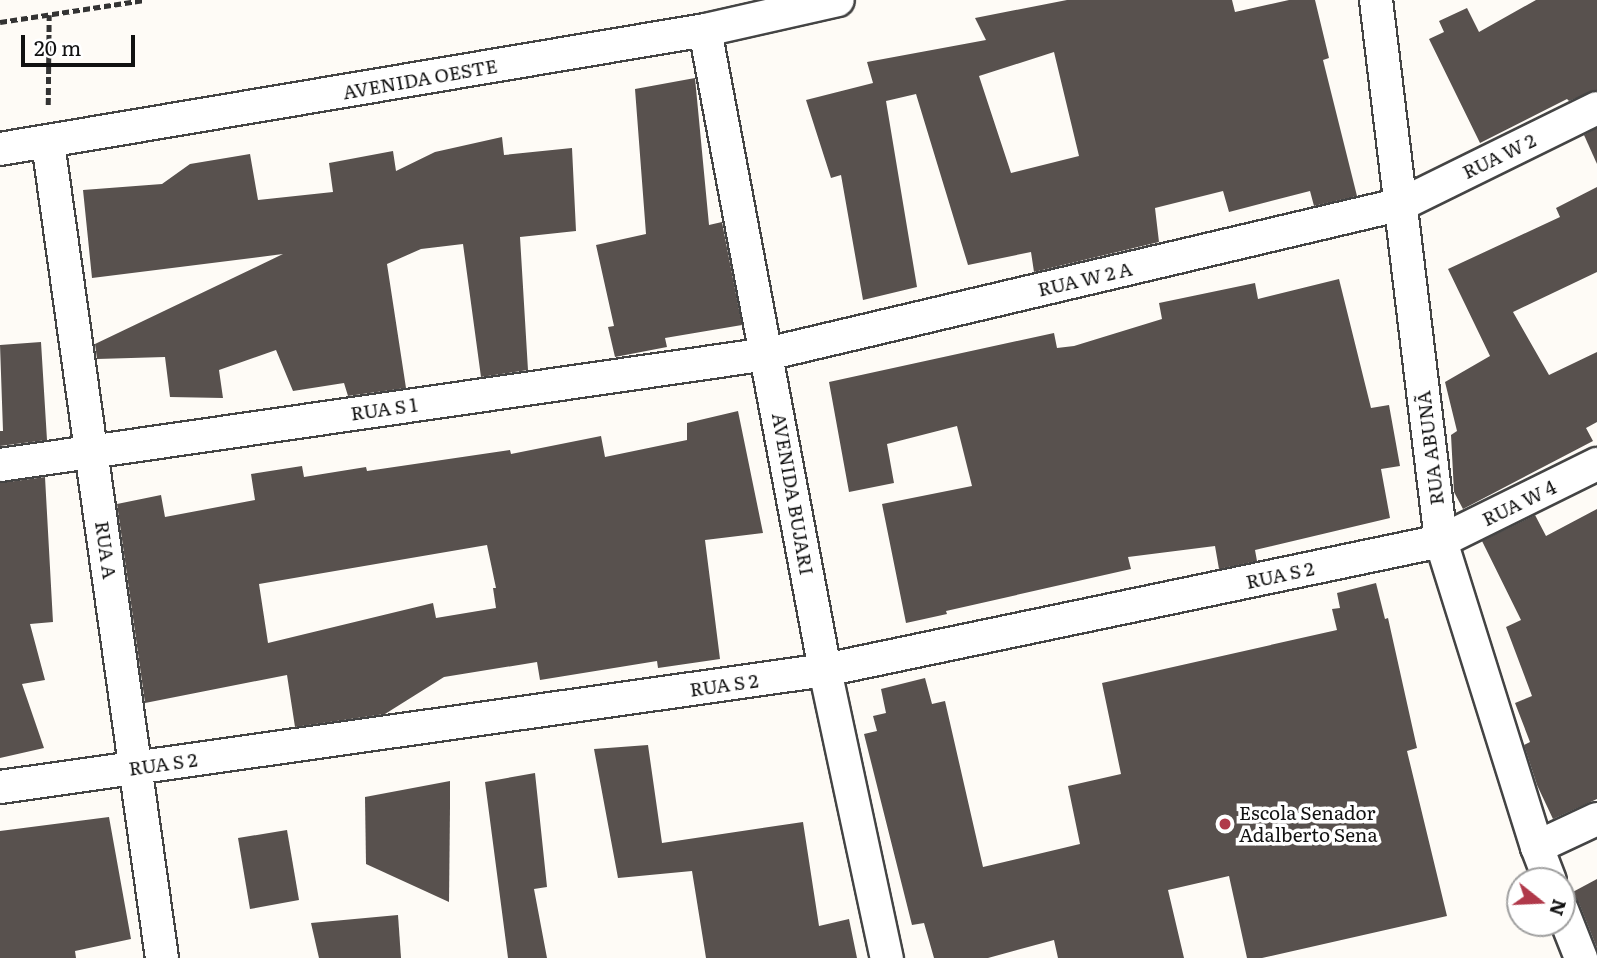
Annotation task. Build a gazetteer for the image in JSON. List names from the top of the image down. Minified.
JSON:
{"streets":{"street":["AVENIDA OESTE","RUA W 2","RUA W 2 A","RUA S 1","RUA ABUNÃ","AVENIDA BUJARI","RUA W 4","RUA A","RUA S 2"]},"crossings":[["AVENIDA OESTE","AVENIDA BUJARI"],["AVENIDA OESTE","RUA A"],["RUA W 2","RUA W 2 A"],["RUA W 2","RUA ABUNÃ"],["RUA W 2 A","RUA S 1"],["RUA W 2 A","RUA ABUNÃ"],["RUA W 2 A","AVENIDA BUJARI"],["RUA S 1","AVENIDA BUJARI"],["RUA S 1","RUA A"],["RUA ABUNÃ","RUA W 4"],["RUA ABUNÃ","RUA S 2"],["AVENIDA BUJARI","RUA S 2"],["RUA W 4","RUA S 2"],["RUA A","RUA S 2"]],"places":["Escola Senador Adalberto Sena"],"scale_bar":"20 m","north":"right"}
